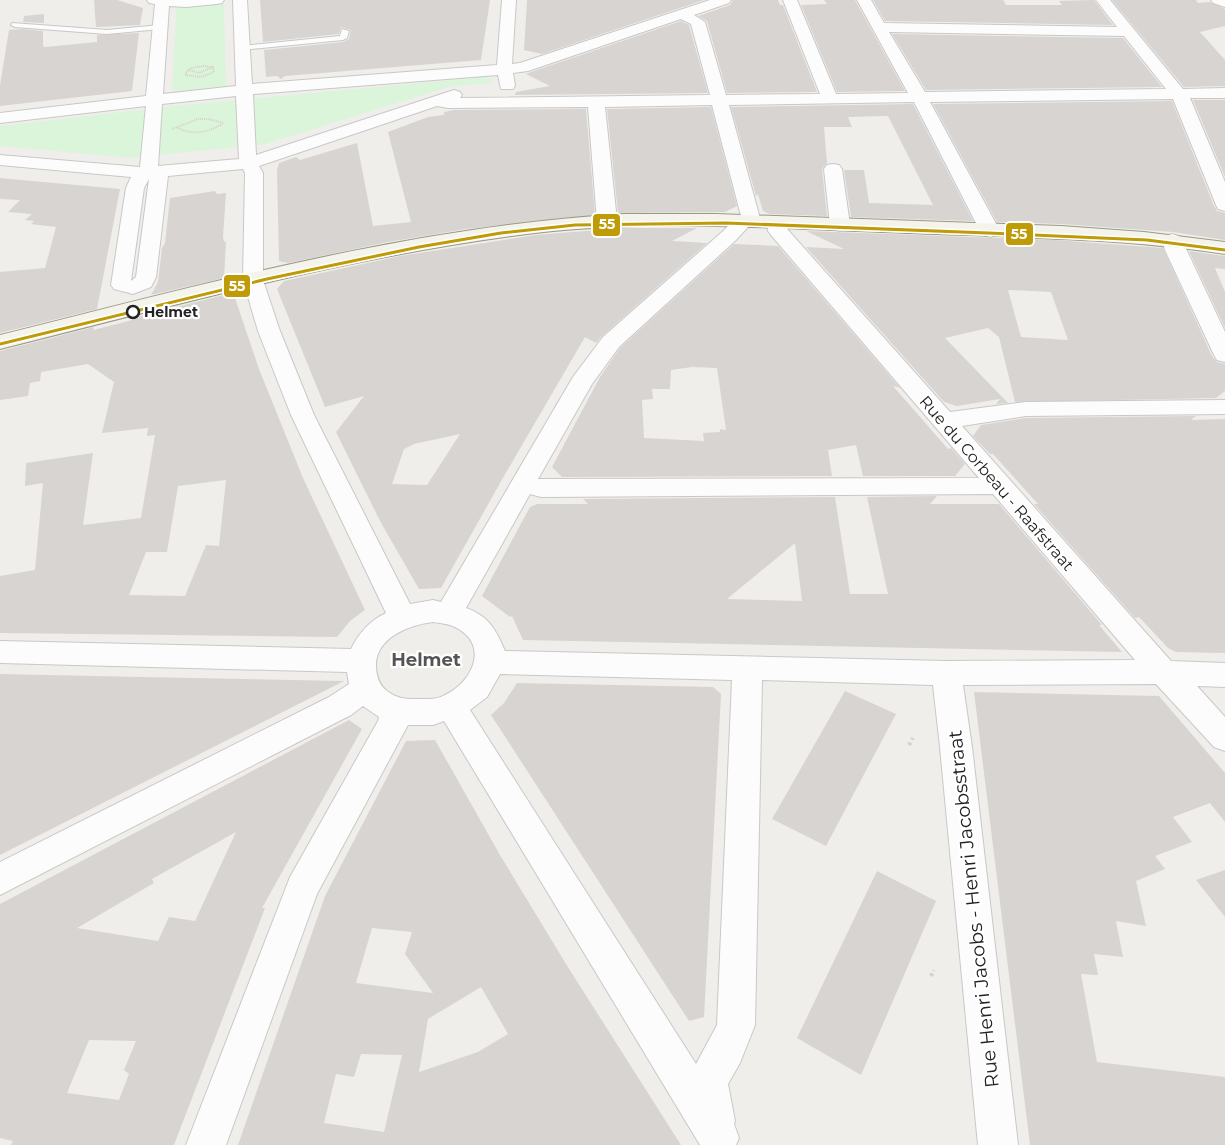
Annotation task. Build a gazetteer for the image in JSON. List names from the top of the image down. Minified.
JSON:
{"streets":{"street":["Rue du Corbeau - Raafstraat","Rue Henri Jacobs - Henri Jacobsstraat"]},"districts":["Helmet"],"places":["Helmet"],"lines":["transit line 55"]}
